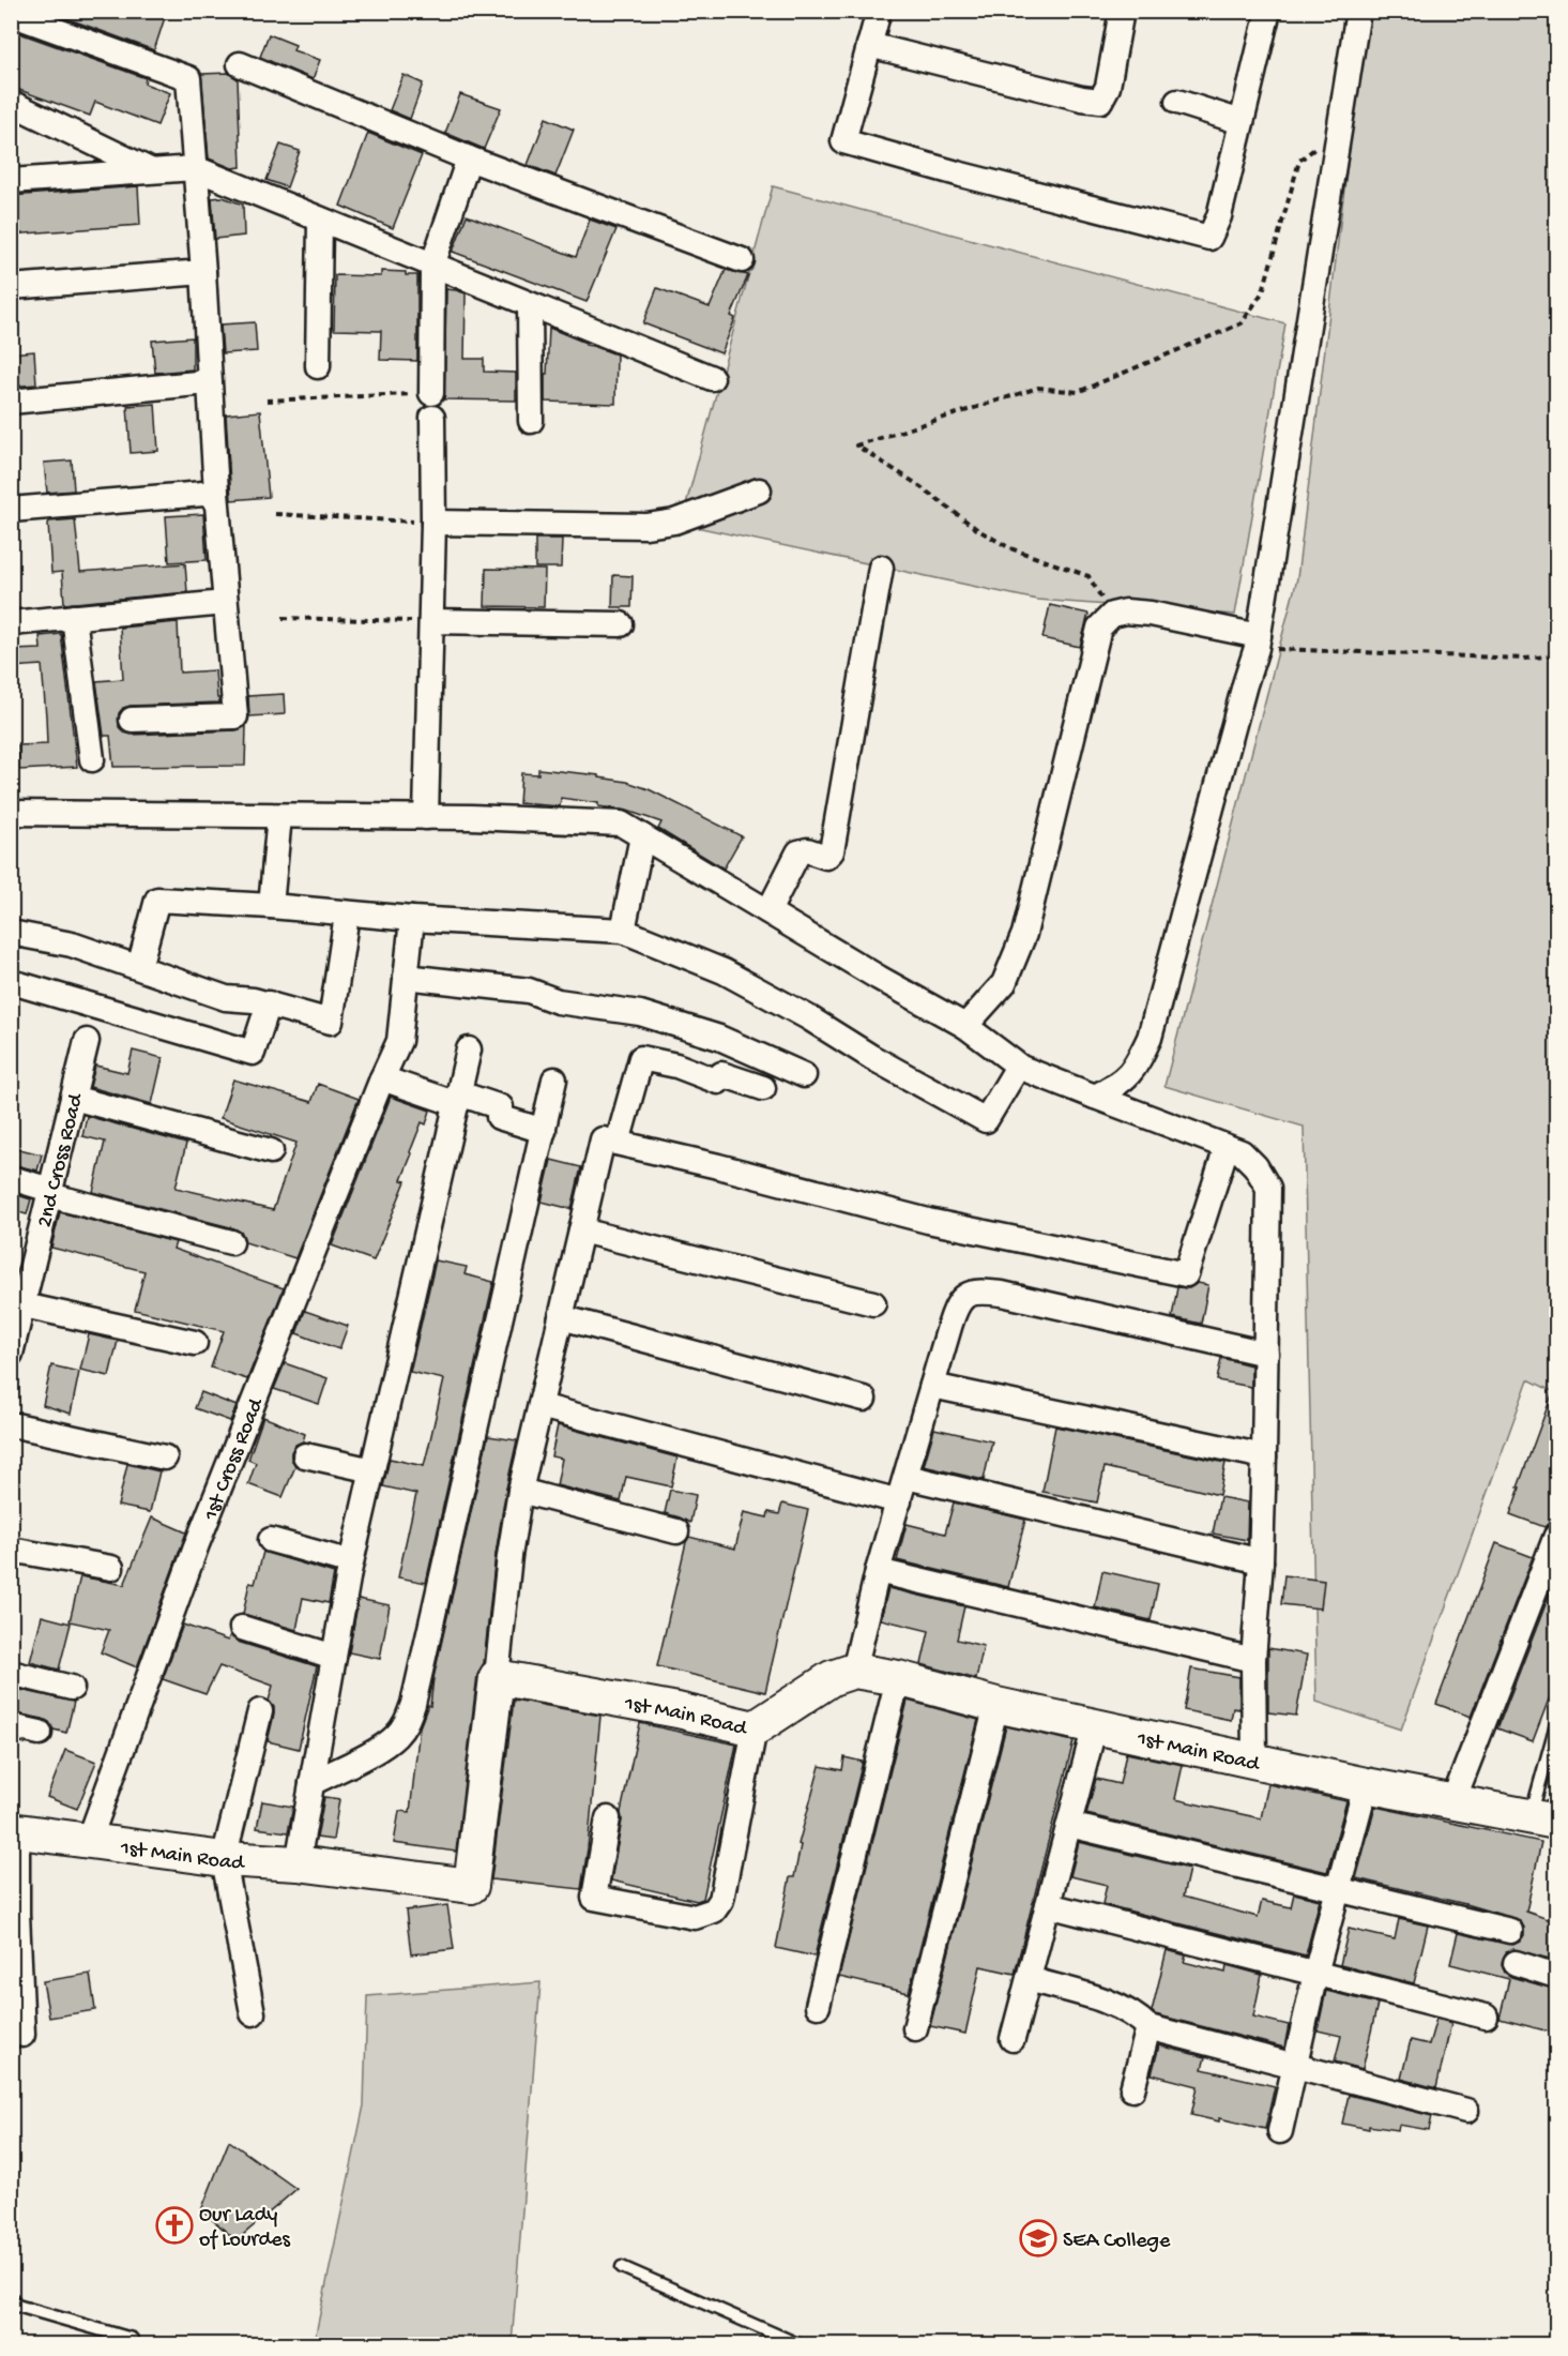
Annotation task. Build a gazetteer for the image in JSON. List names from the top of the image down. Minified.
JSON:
{"streets":{"street":["2nd Cross Road","1st Cross Road","1st Main Road"]},"crossings":[["1st Cross Road","1st Main Road"]],"places":{"church":["Our Lady of Lourdes"],"school or university":["SEA College"]}}
